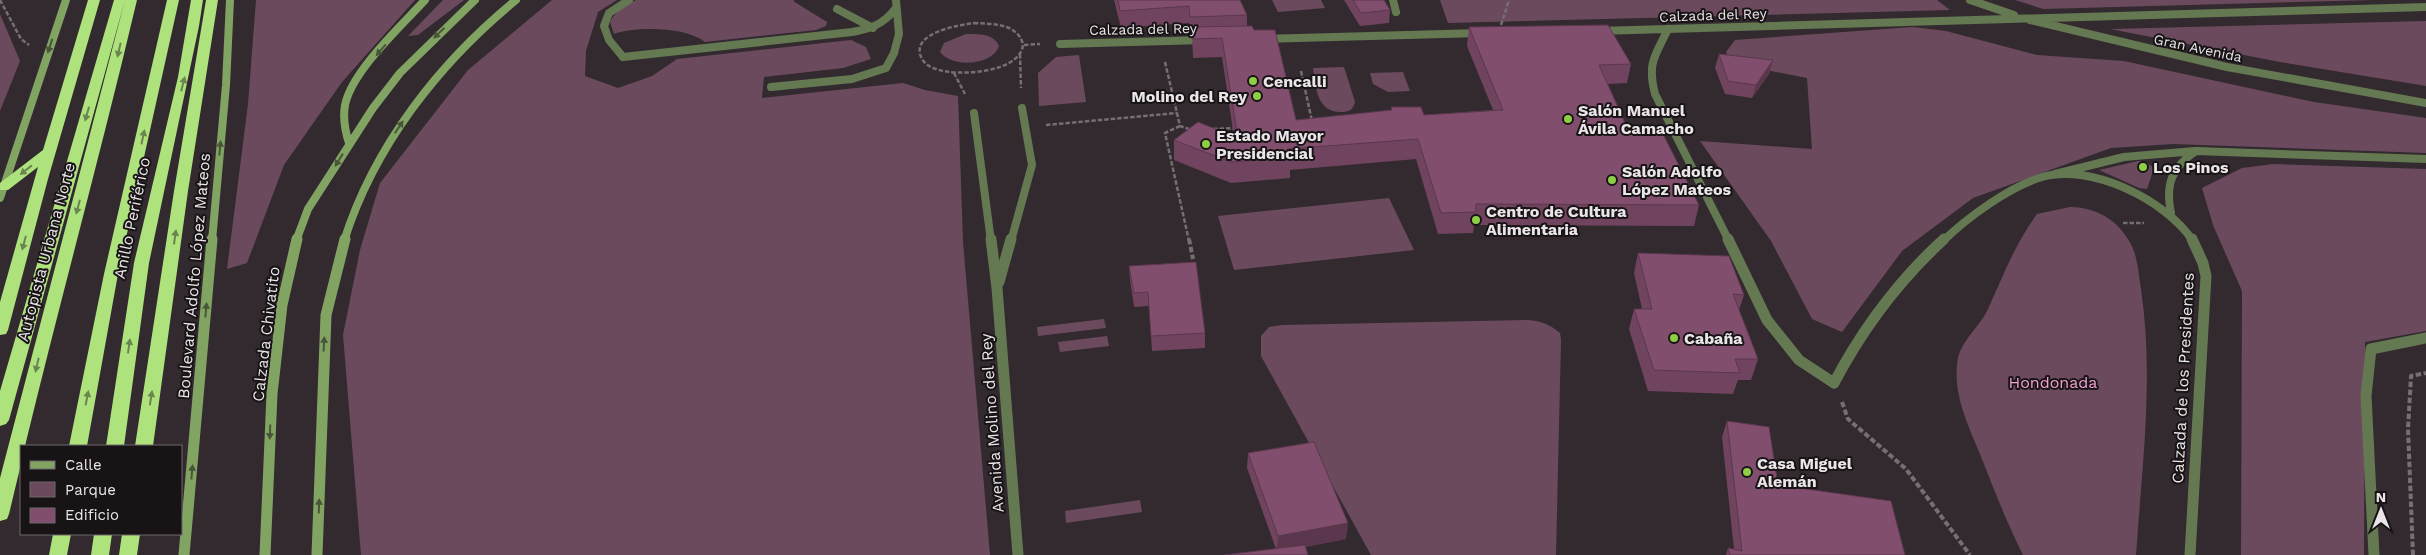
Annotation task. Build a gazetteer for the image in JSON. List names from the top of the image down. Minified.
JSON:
{"streets":{"highway":["Anillo Periférico","Autopista Urbana Norte"],"main road":["Boulevard Adolfo López Mateos","Calzada Chivatito"],"street":["Calzada del Rey","Gran Avenida","Calzada de los Presidentes","Avenida Molino del Rey"]},"crossings":[["Calzada del Rey","Gran Avenida"]],"one_way":["Boulevard Adolfo López Mateos"],"parks":["Hondonada"],"places":["Cencalli","Molino del Rey","Salón Manuel Ávila Camacho","Estado Mayor Presidencial","Los Pinos","Salón Adolfo López Mateos","Centro de Cultura Alimentaria","Cabaña","Casa Miguel Alemán"],"legend":["Calle","Parque","Edificio"],"north":"top"}
